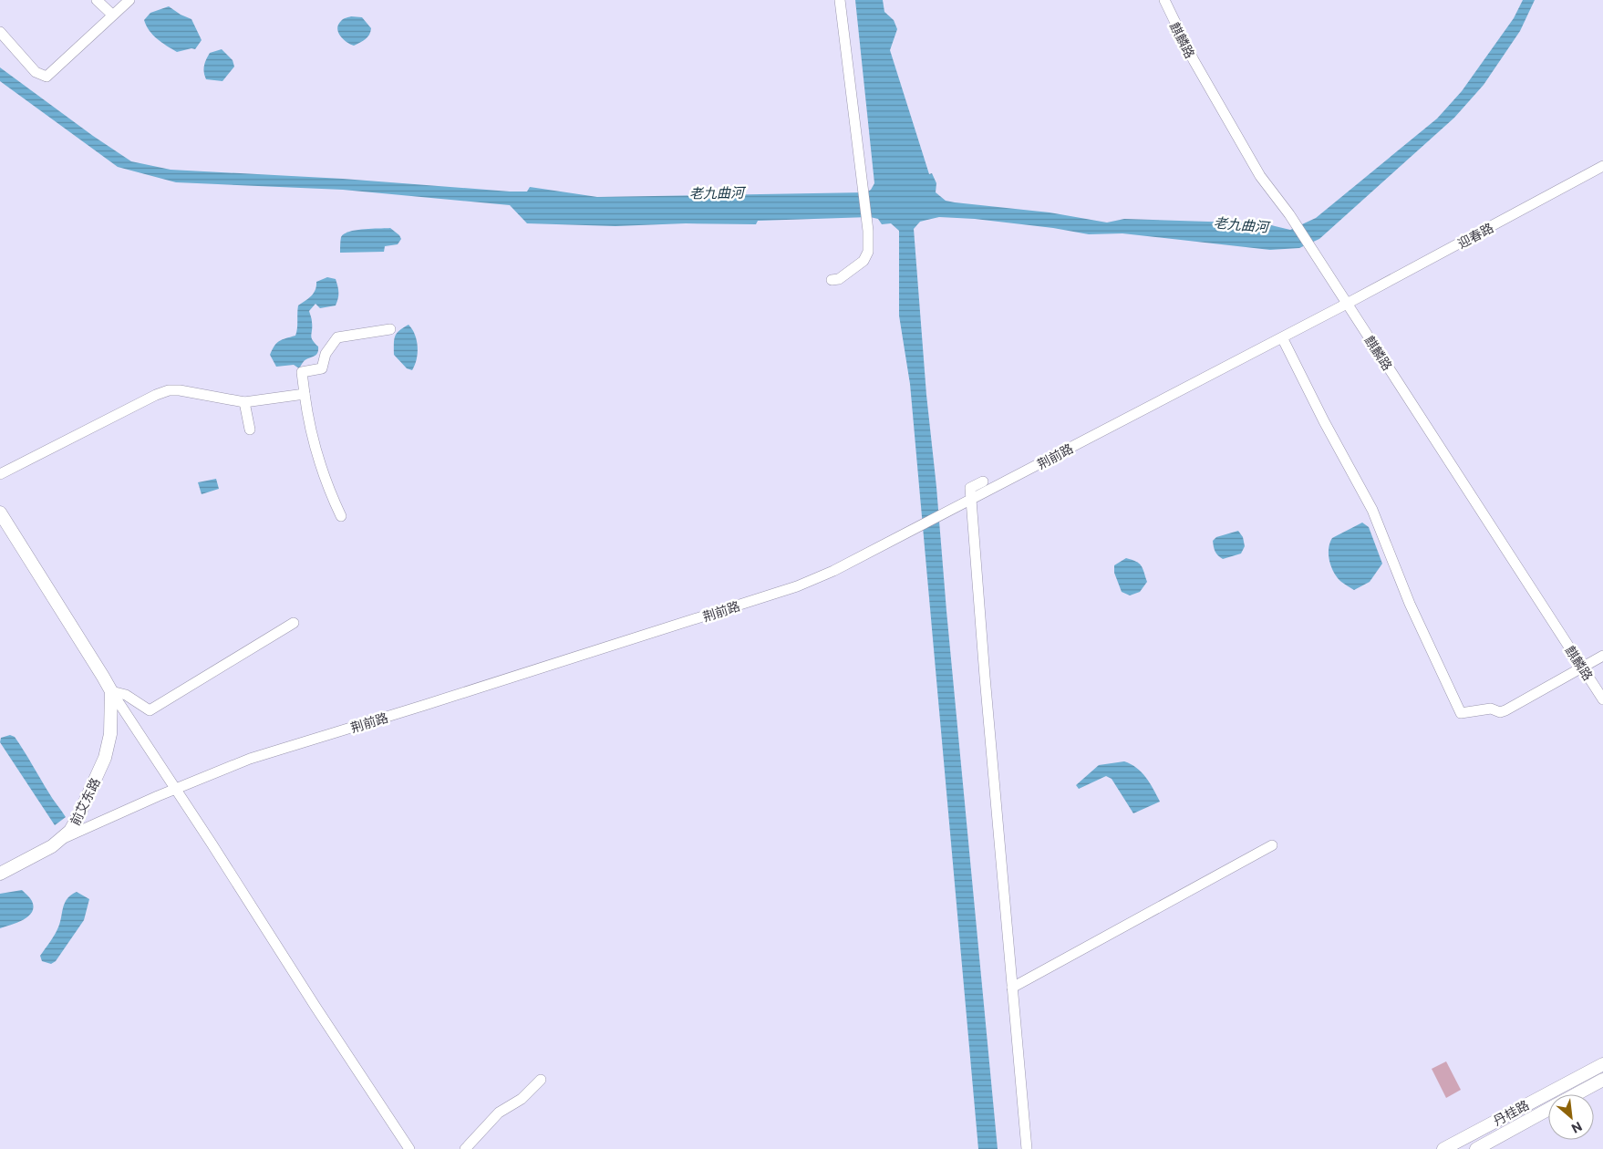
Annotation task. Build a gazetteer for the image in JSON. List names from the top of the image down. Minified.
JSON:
{"streets":{"main road":["前艾东路","丹桂路"],"street":["麒麟路","迎春路","荆前路"]},"crossings":[["麒麟路","迎春路"],["麒麟路","荆前路"],["迎春路","荆前路"],["荆前路","前艾东路"]],"water":["老九曲河"],"north":"bottom right"}
